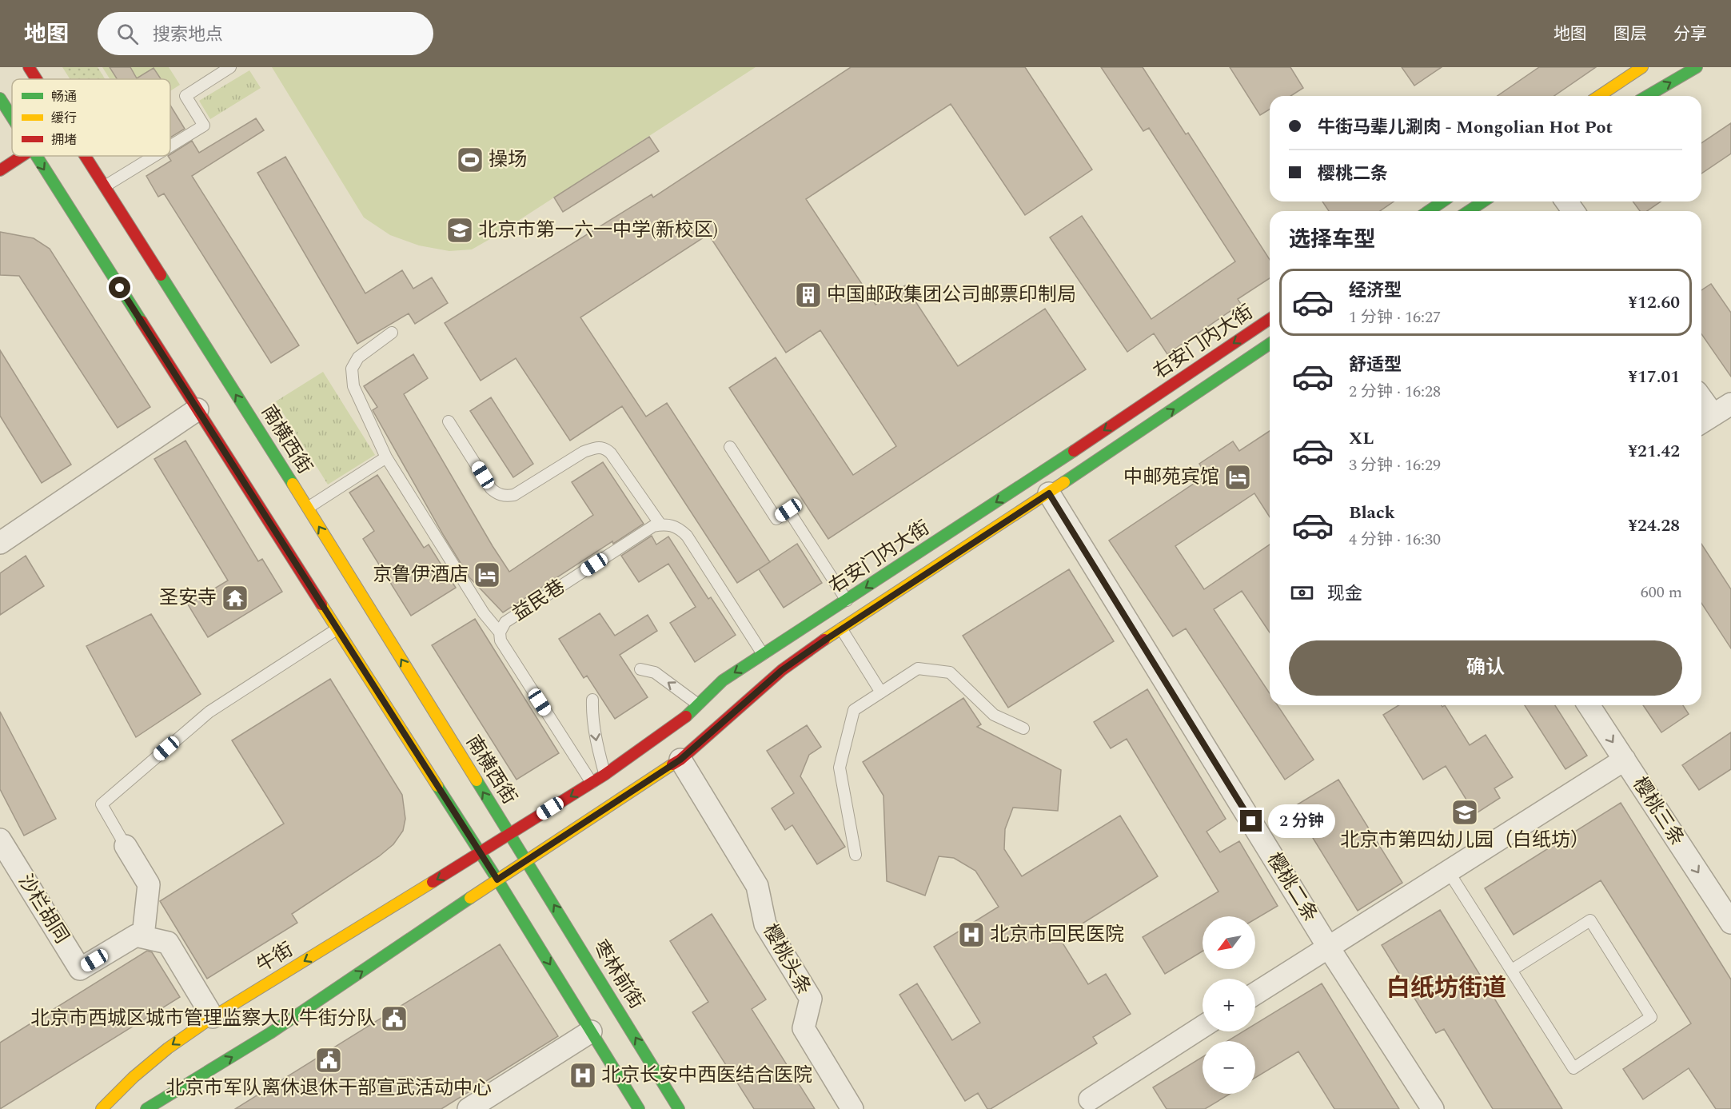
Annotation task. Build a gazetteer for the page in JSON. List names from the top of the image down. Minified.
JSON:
{"streets":{"main road":["右安门内大街","南横西街","牛街","枣林前街"],"street":["樱桃三条","樱桃二条","沙栏胡同","樱桃头条"],"lane":["益民巷"]},"crossings":[["右安门内大街","南横西街"],["右安门内大街","益民巷"],["右安门内大街","樱桃二条"],["右安门内大街","牛街"],["右安门内大街","樱桃头条"],["右安门内大街","枣林前街"],["南横西街","牛街"],["南横西街","枣林前街"]],"one_way":["樱桃三条"],"districts":["白纸坊街道"],"places":{"sports":["操场"],"school or university":["北京市第一六一中学(新校区)","北京市第四幼儿园（白纸坊）"],"building":["中国邮政集团公司邮票印制局"],"hotel":["中邮苑宾馆","京鲁伊酒店"],"temple":["圣安寺"],"hospital":["北京市回民医院","北京长安中西医结合医院"],"public building":["北京市西城区城市管理监察大队牛街分队","北京市军队离休退休干部宣武活动中心"]},"legend":["畅通","缓行","拥堵"],"north":"bottom left","page":{"header":"地图","search":"搜索地点","nav":["地图","图层","分享"],"banner":["牛街马辈儿涮肉 - Mongolian Hot Pot","樱桃二条"],"heading":"选择车型","list":[{"name":"经济型","note":"1 分钟 · 16:27","value":"¥12.60"},{"name":"舒适型","note":"2 分钟 · 16:28","value":"¥17.01"},{"name":"XL","note":"3 分钟 · 16:29","value":"¥21.42"},{"name":"Black","note":"4 分钟 · 16:30","value":"¥24.28"}],"pay":["现金","600 m"],"buttons":"确认","bubble":"2 分钟","map_buttons":["+","−"]}}
